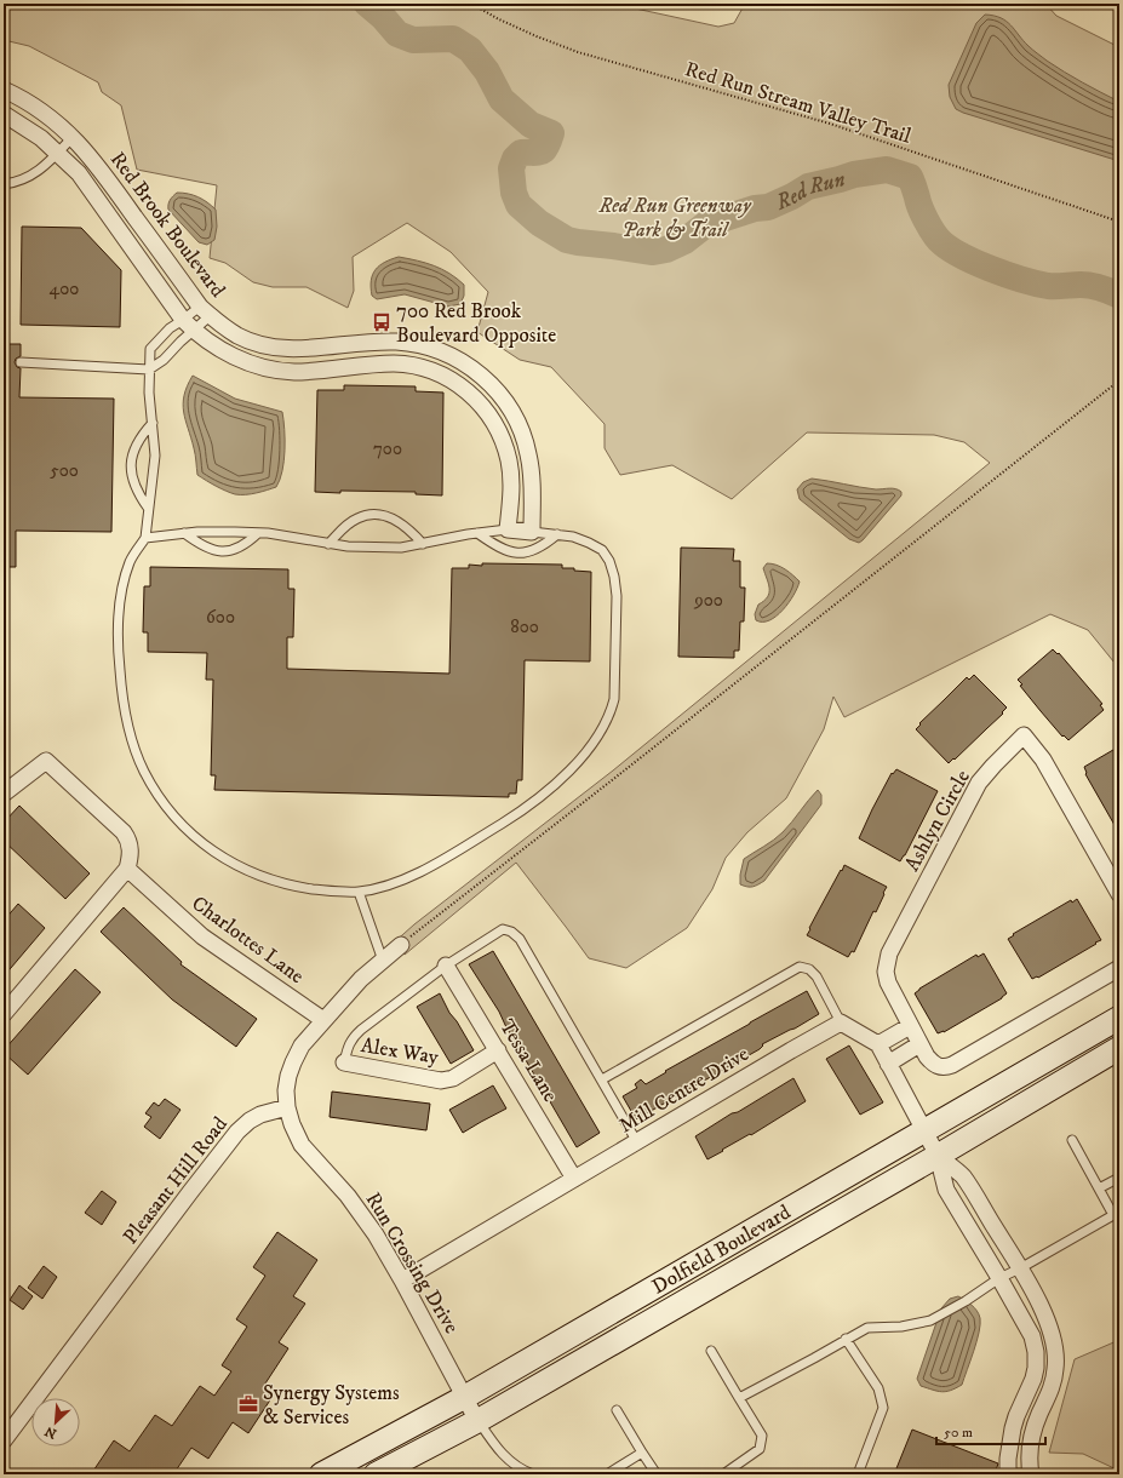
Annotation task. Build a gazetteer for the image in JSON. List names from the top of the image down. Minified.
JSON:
{"streets":{"main road":["Dolfield Boulevard"],"street":["Red Brook Boulevard","Ashlyn Circle","Charlottes Lane","Alex Way","Tessa Lane","Mill Centre Drive","Pleasant Hill Road","Run Crossing Drive"],"path":["Red Run Stream Valley Trail"]},"crossings":[["Alex Way","Tessa Lane"],["Tessa Lane","Mill Centre Drive"],["Mill Centre Drive","Run Crossing Drive"],["Pleasant Hill Road","Run Crossing Drive"],["Dolfield Boulevard","Run Crossing Drive"]],"water":["Red Run"],"parks":["Red Run Greenway Park & Trail"],"places":{"bus stop":["700 Red Brook Boulevard Opposite"],"office":["Synergy Systems & Services"]},"house_numbers":["400","700","500","900","600","800"],"scale_bar":"50 m","north":"bottom left"}
